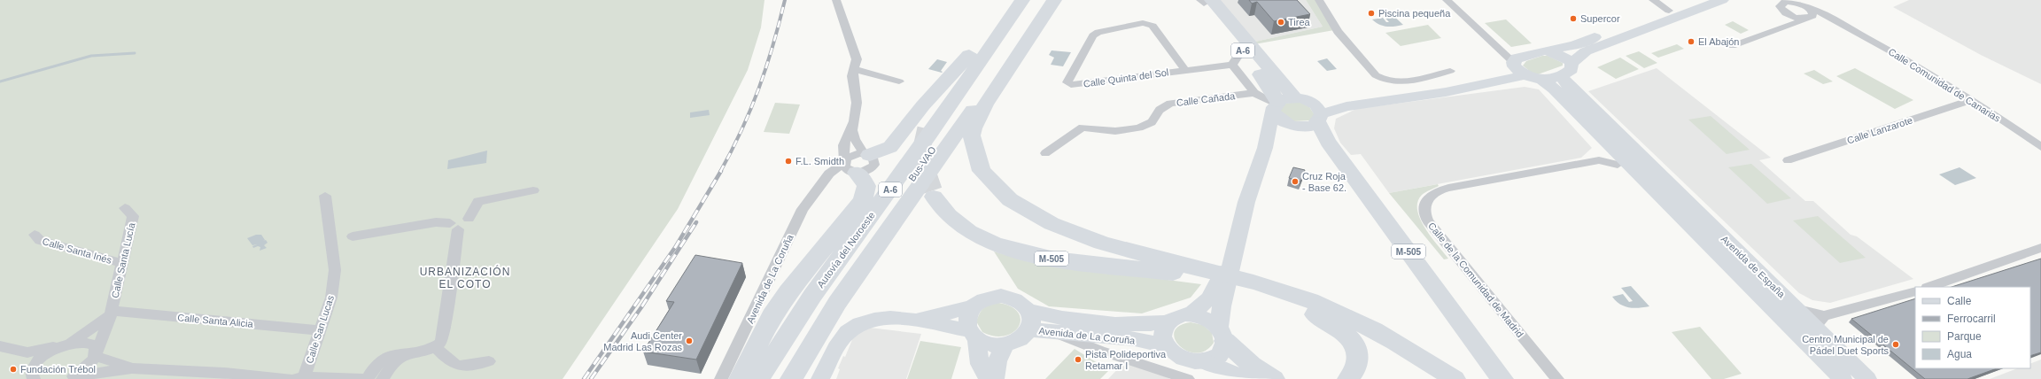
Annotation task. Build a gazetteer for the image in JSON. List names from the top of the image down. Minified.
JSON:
{"streets":{"highway":["A-6","Bus-VAO","Autovía del Noroeste","M-505"],"street":["Calle Quinta del Sol","Calle Comunidad de Canarias","Calle Cañada","Calle Lanzarote","Calle Santa Inés","Calle Santa Lucía","Avenida de España","Avenida de La Coruña","Calle de la Comunidad de Madrid","Calle Santa Alicia","Calle San Lucas"]},"crossings":[["Calle Comunidad de Canarias","Calle Lanzarote"],["Calle Santa Inés","Calle Santa Lucía"],["Calle Santa Lucía","Calle Santa Alicia"],["Avenida de España","Calle de la Comunidad de Madrid"],["Calle Santa Alicia","Calle San Lucas"]],"districts":["URBANIZACIÓN EL COTO"],"places":["Piscina pequeña","Supercor","Tirea","El Abajón","F.L. Smidth","Cruz Roja - Base 62.","Audi Center Madrid Las Rozas","Centro Municipal de Pádel Duet Sports","Pista Polideportiva Retamar I","Fundación Trébol"],"legend":["Calle","Ferrocarril","Parque","Agua"]}
